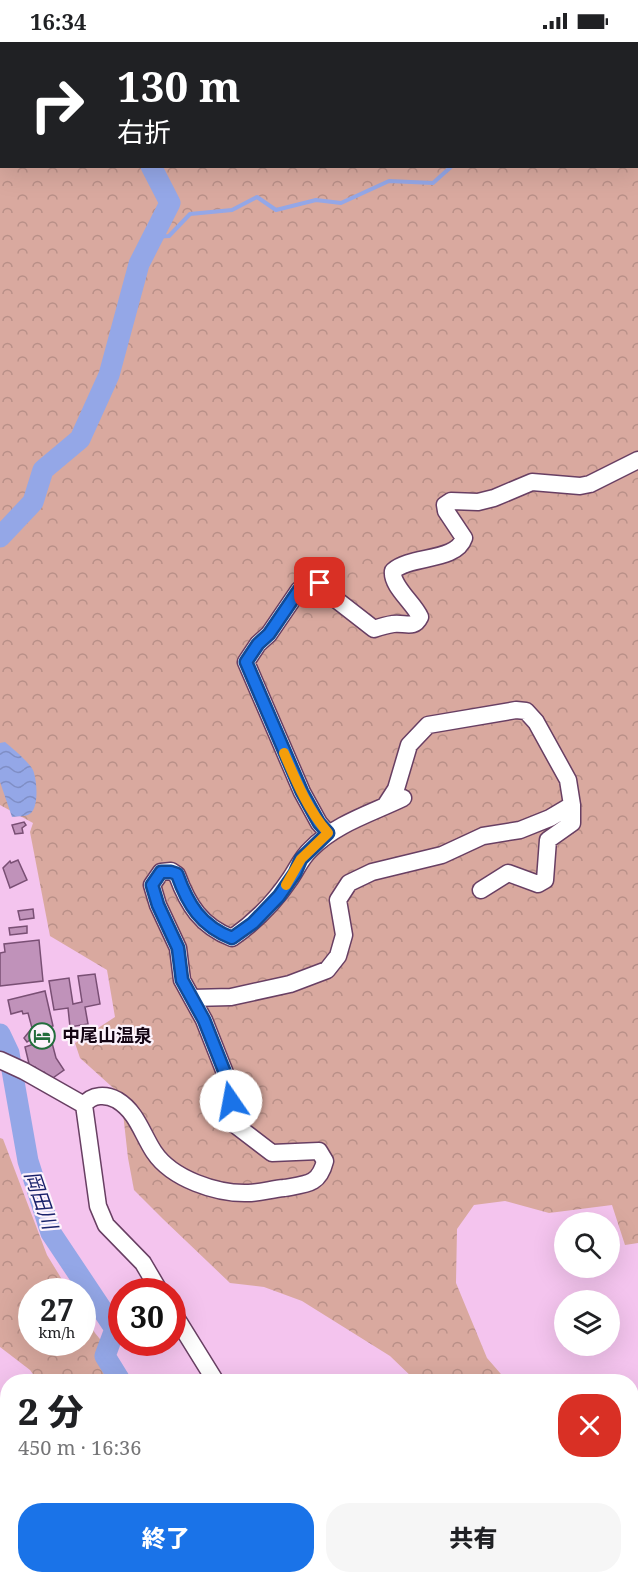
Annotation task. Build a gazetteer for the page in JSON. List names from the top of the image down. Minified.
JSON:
{"water":["岡田川"],"places":{"hotel":["中尾山温泉"]},"page":{"status":"16:34","turn":["130 m","右折"],"speed":"27 km/h","limit":"30","heading":["2 分","450 m · 16:36"],"buttons":["終了","共有"]}}
